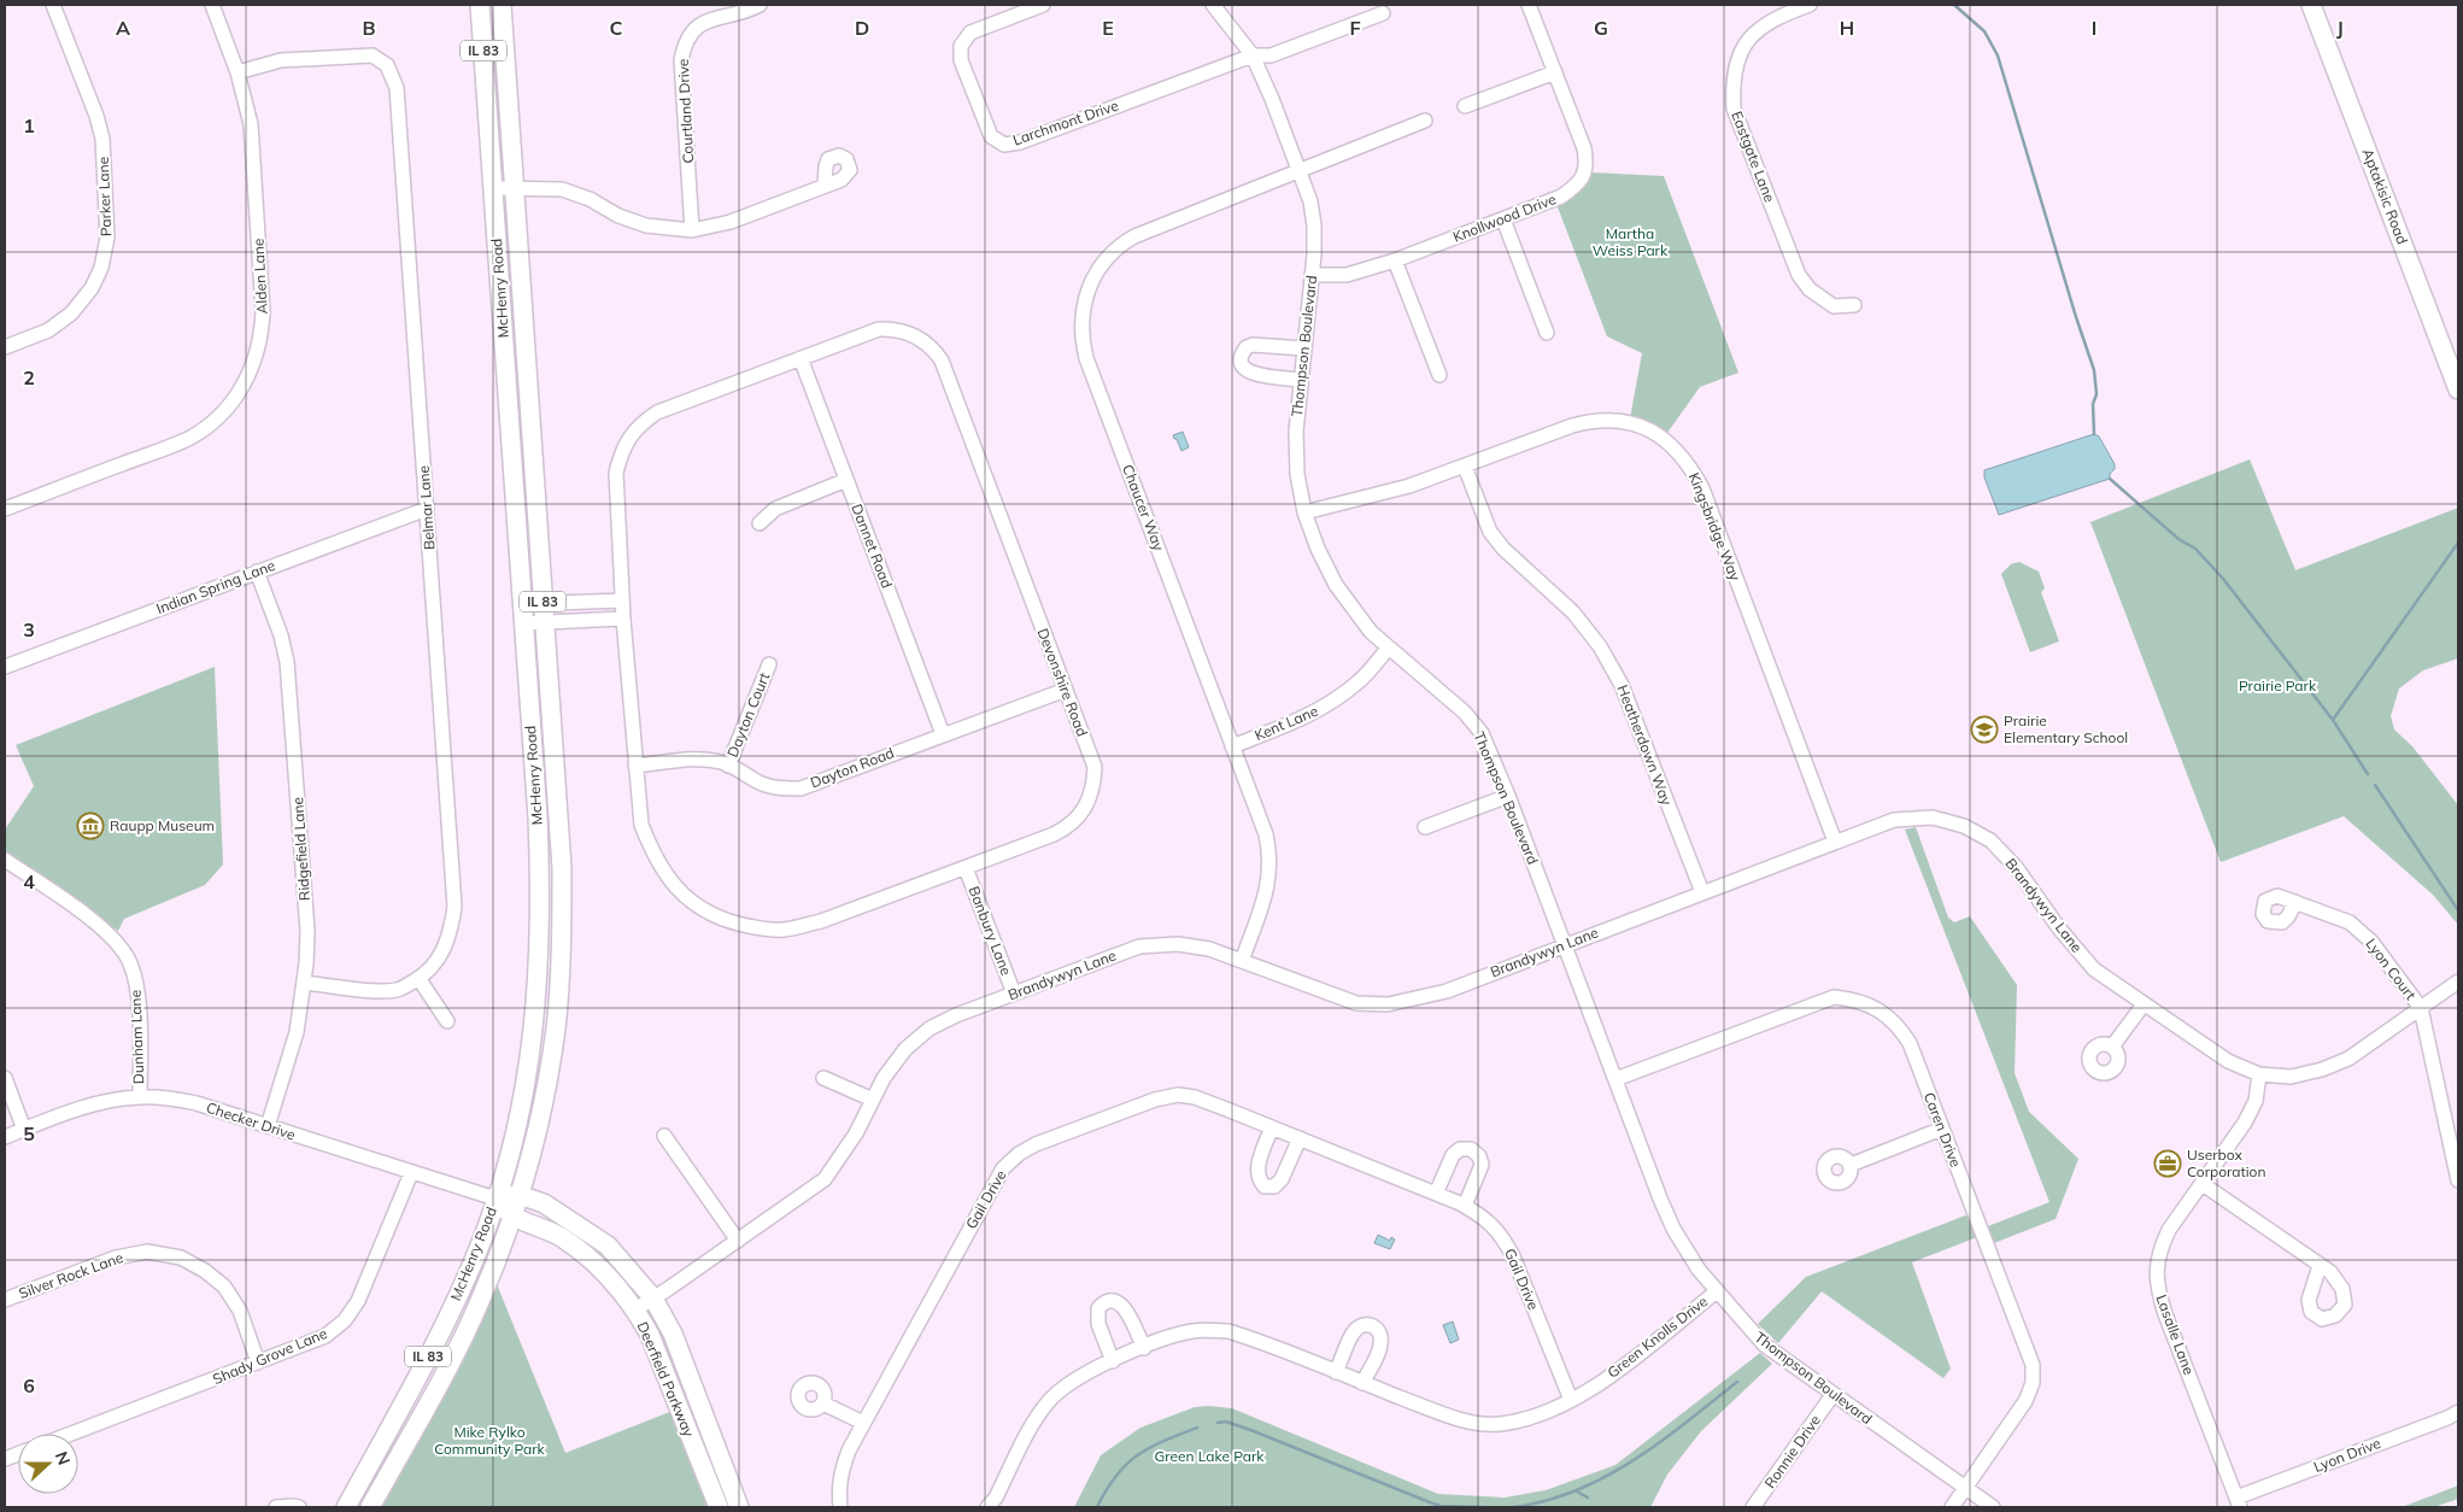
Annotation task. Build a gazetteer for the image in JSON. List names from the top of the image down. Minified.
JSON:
{"streets":{"main road":["IL 83","Aptakisic Road","McHenry Road","Deerfield Parkway"],"street":["Courtland Drive","Larchmont Drive","Eastgate Lane","Parker Lane","Knollwood Drive","Alden Lane","Thompson Boulevard","Belmar Lane","Chaucer Way","Kingsbridge Way","Dannet Road","Indian Spring Lane","Devonshire Road","Dayton Court","Kent Lane","Heatherdown Way","Dayton Road","Ridgefield Lane","Brandywyn Lane","Banbury Lane","Lyon Court","Dunham Lane","Checker Drive","Caren Drive","Gail Drive","Silver Rock Lane","Lasalle Lane","Green Knolls Drive","Shady Grove Lane","Ronnie Drive","Lyon Drive"]},"crossings":[["Larchmont Drive","Thompson Boulevard"],["Knollwood Drive","Thompson Boulevard"],["Alden Lane","Belmar Lane"],["McHenry Road","Checker Drive"],["McHenry Road","Deerfield Parkway"],["Thompson Boulevard","Chaucer Way"],["Thompson Boulevard","Kingsbridge Way"],["Thompson Boulevard","Kent Lane"],["Thompson Boulevard","Brandywyn Lane"],["Thompson Boulevard","Caren Drive"],["Thompson Boulevard","Green Knolls Drive"],["Thompson Boulevard","Ronnie Drive"],["Belmar Lane","Indian Spring Lane"],["Belmar Lane","Ridgefield Lane"],["Chaucer Way","Kent Lane"],["Chaucer Way","Brandywyn Lane"],["Kingsbridge Way","Heatherdown Way"],["Kingsbridge Way","Brandywyn Lane"],["Dannet Road","Devonshire Road"],["Dannet Road","Dayton Road"],["Indian Spring Lane","Ridgefield Lane"],["Devonshire Road","Dayton Road"],["Devonshire Road","Banbury Lane"],["Dayton Court","Dayton Road"],["Heatherdown Way","Brandywyn Lane"],["Ridgefield Lane","Checker Drive"],["Brandywyn Lane","Banbury Lane"],["Brandywyn Lane","Lyon Court"],["Brandywyn Lane","Lasalle Lane"],["Brandywyn Lane","Deerfield Parkway"],["Dunham Lane","Checker Drive"],["Checker Drive","Shady Grove Lane"],["Checker Drive","Deerfield Parkway"],["Gail Drive","Green Knolls Drive"],["Silver Rock Lane","Shady Grove Lane"],["Lasalle Lane","Lyon Drive"]],"parks":["Martha Weiss Park","Prairie Park","Mike Rylko Community Park","Green Lake Park"],"places":{"school or university":["Prairie Elementary School"],"museum":["Raupp Museum"],"office":["Userbox Corporation"]},"north":"right","grid":{"columns":["A","B","C","D","E","F","G","H","I","J"],"rows":["1","2","3","4","5","6"]}}
